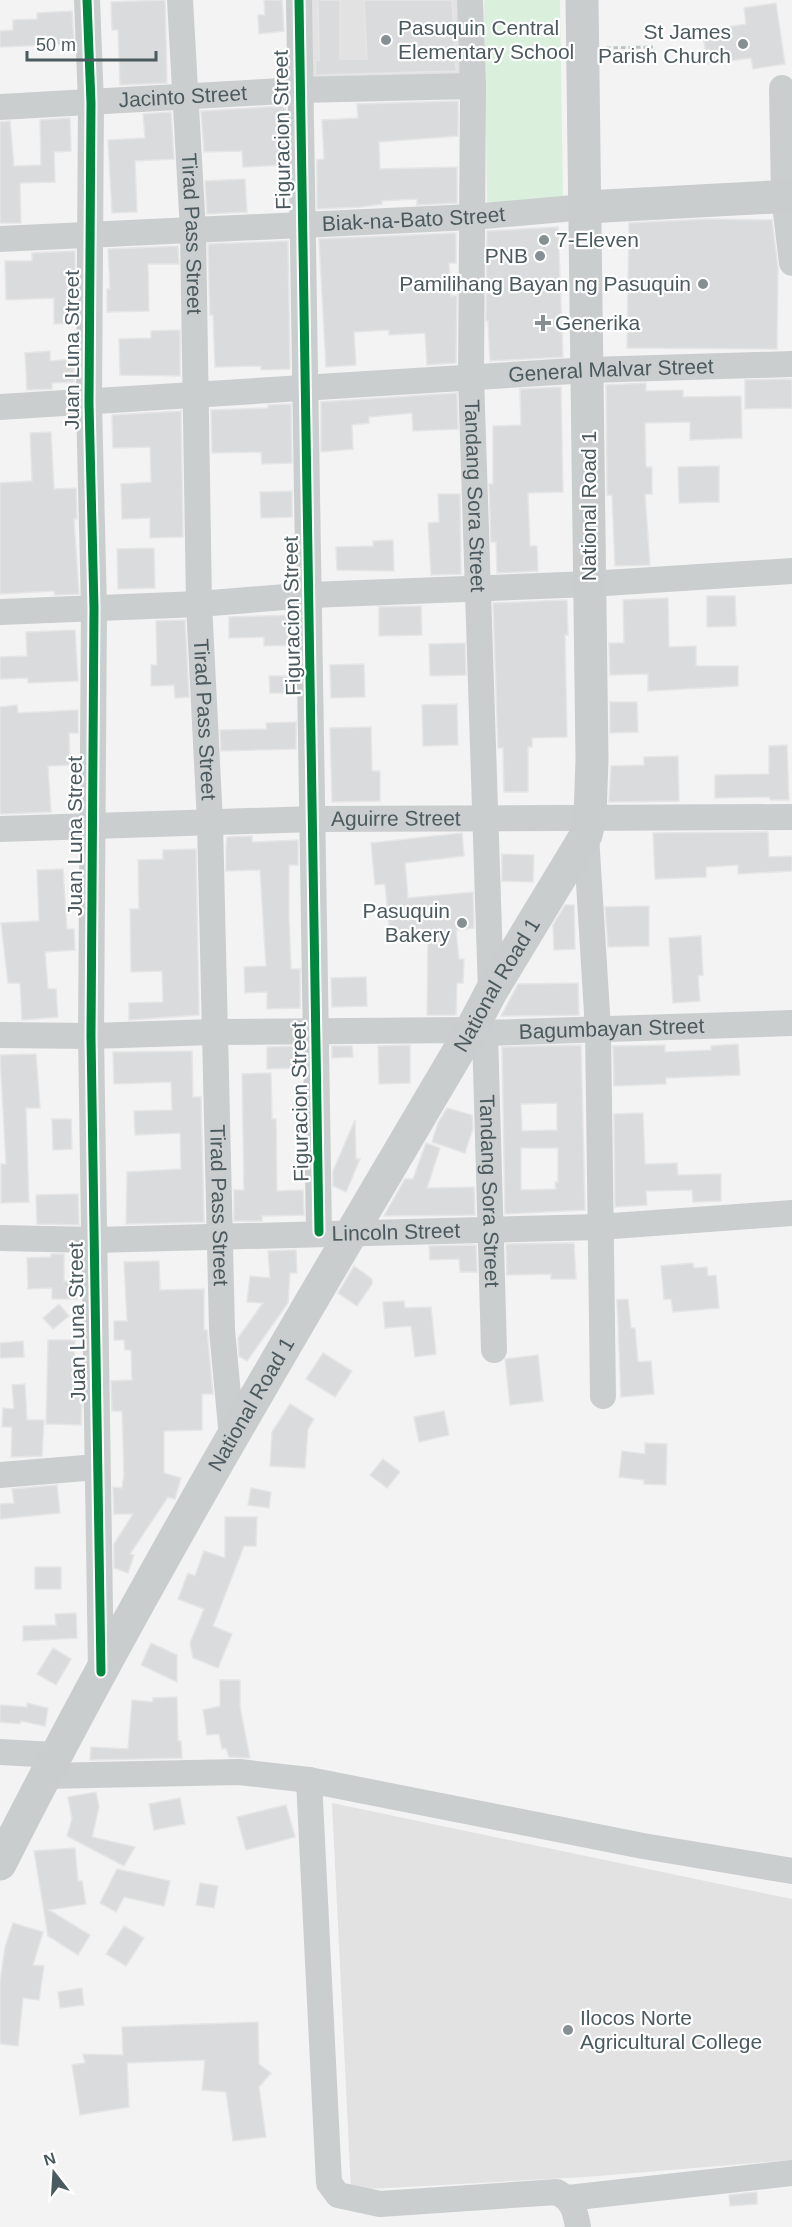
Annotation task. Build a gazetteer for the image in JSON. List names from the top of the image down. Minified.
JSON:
{"streets":{"main road":["Biak-na-Bato Street","National Road 1"],"street":["Jacinto Street","Figuracion Street","Tirad Pass Street","Juan Luna Street","General Malvar Street","Tandang Sora Street","Aguirre Street","Bagumbayan Street","Lincoln Street"]},"crossings":[["Jacinto Street","Figuracion Street"],["Jacinto Street","Tirad Pass Street"],["Jacinto Street","Juan Luna Street"],["Jacinto Street","Tandang Sora Street"],["Figuracion Street","Biak-na-Bato Street"],["Figuracion Street","General Malvar Street"],["Figuracion Street","Aguirre Street"],["Figuracion Street","Bagumbayan Street"],["Figuracion Street","Lincoln Street"],["Biak-na-Bato Street","Tirad Pass Street"],["Biak-na-Bato Street","Juan Luna Street"],["Biak-na-Bato Street","Tandang Sora Street"],["Biak-na-Bato Street","National Road 1"],["Tirad Pass Street","General Malvar Street"],["Tirad Pass Street","National Road 1"],["Tirad Pass Street","Aguirre Street"],["Tirad Pass Street","Bagumbayan Street"],["Tirad Pass Street","Lincoln Street"],["Juan Luna Street","General Malvar Street"],["Juan Luna Street","National Road 1"],["Juan Luna Street","Aguirre Street"],["Juan Luna Street","Bagumbayan Street"],["Juan Luna Street","Lincoln Street"],["General Malvar Street","Tandang Sora Street"],["General Malvar Street","National Road 1"],["Tandang Sora Street","National Road 1"],["Tandang Sora Street","Aguirre Street"],["Tandang Sora Street","Bagumbayan Street"],["Tandang Sora Street","Lincoln Street"],["National Road 1","Aguirre Street"],["National Road 1","Bagumbayan Street"],["National Road 1","Lincoln Street"]],"places":{"other":["Pasuquin Central Elementary School","St James Parish Church","7-Eleven","PNB","Pamilihang Bayan ng Pasuquin","Pasuquin Bakery","Ilocos Norte Agricultural College"],"health":["Generika"]},"scale_bar":"50 m","north":"top"}
